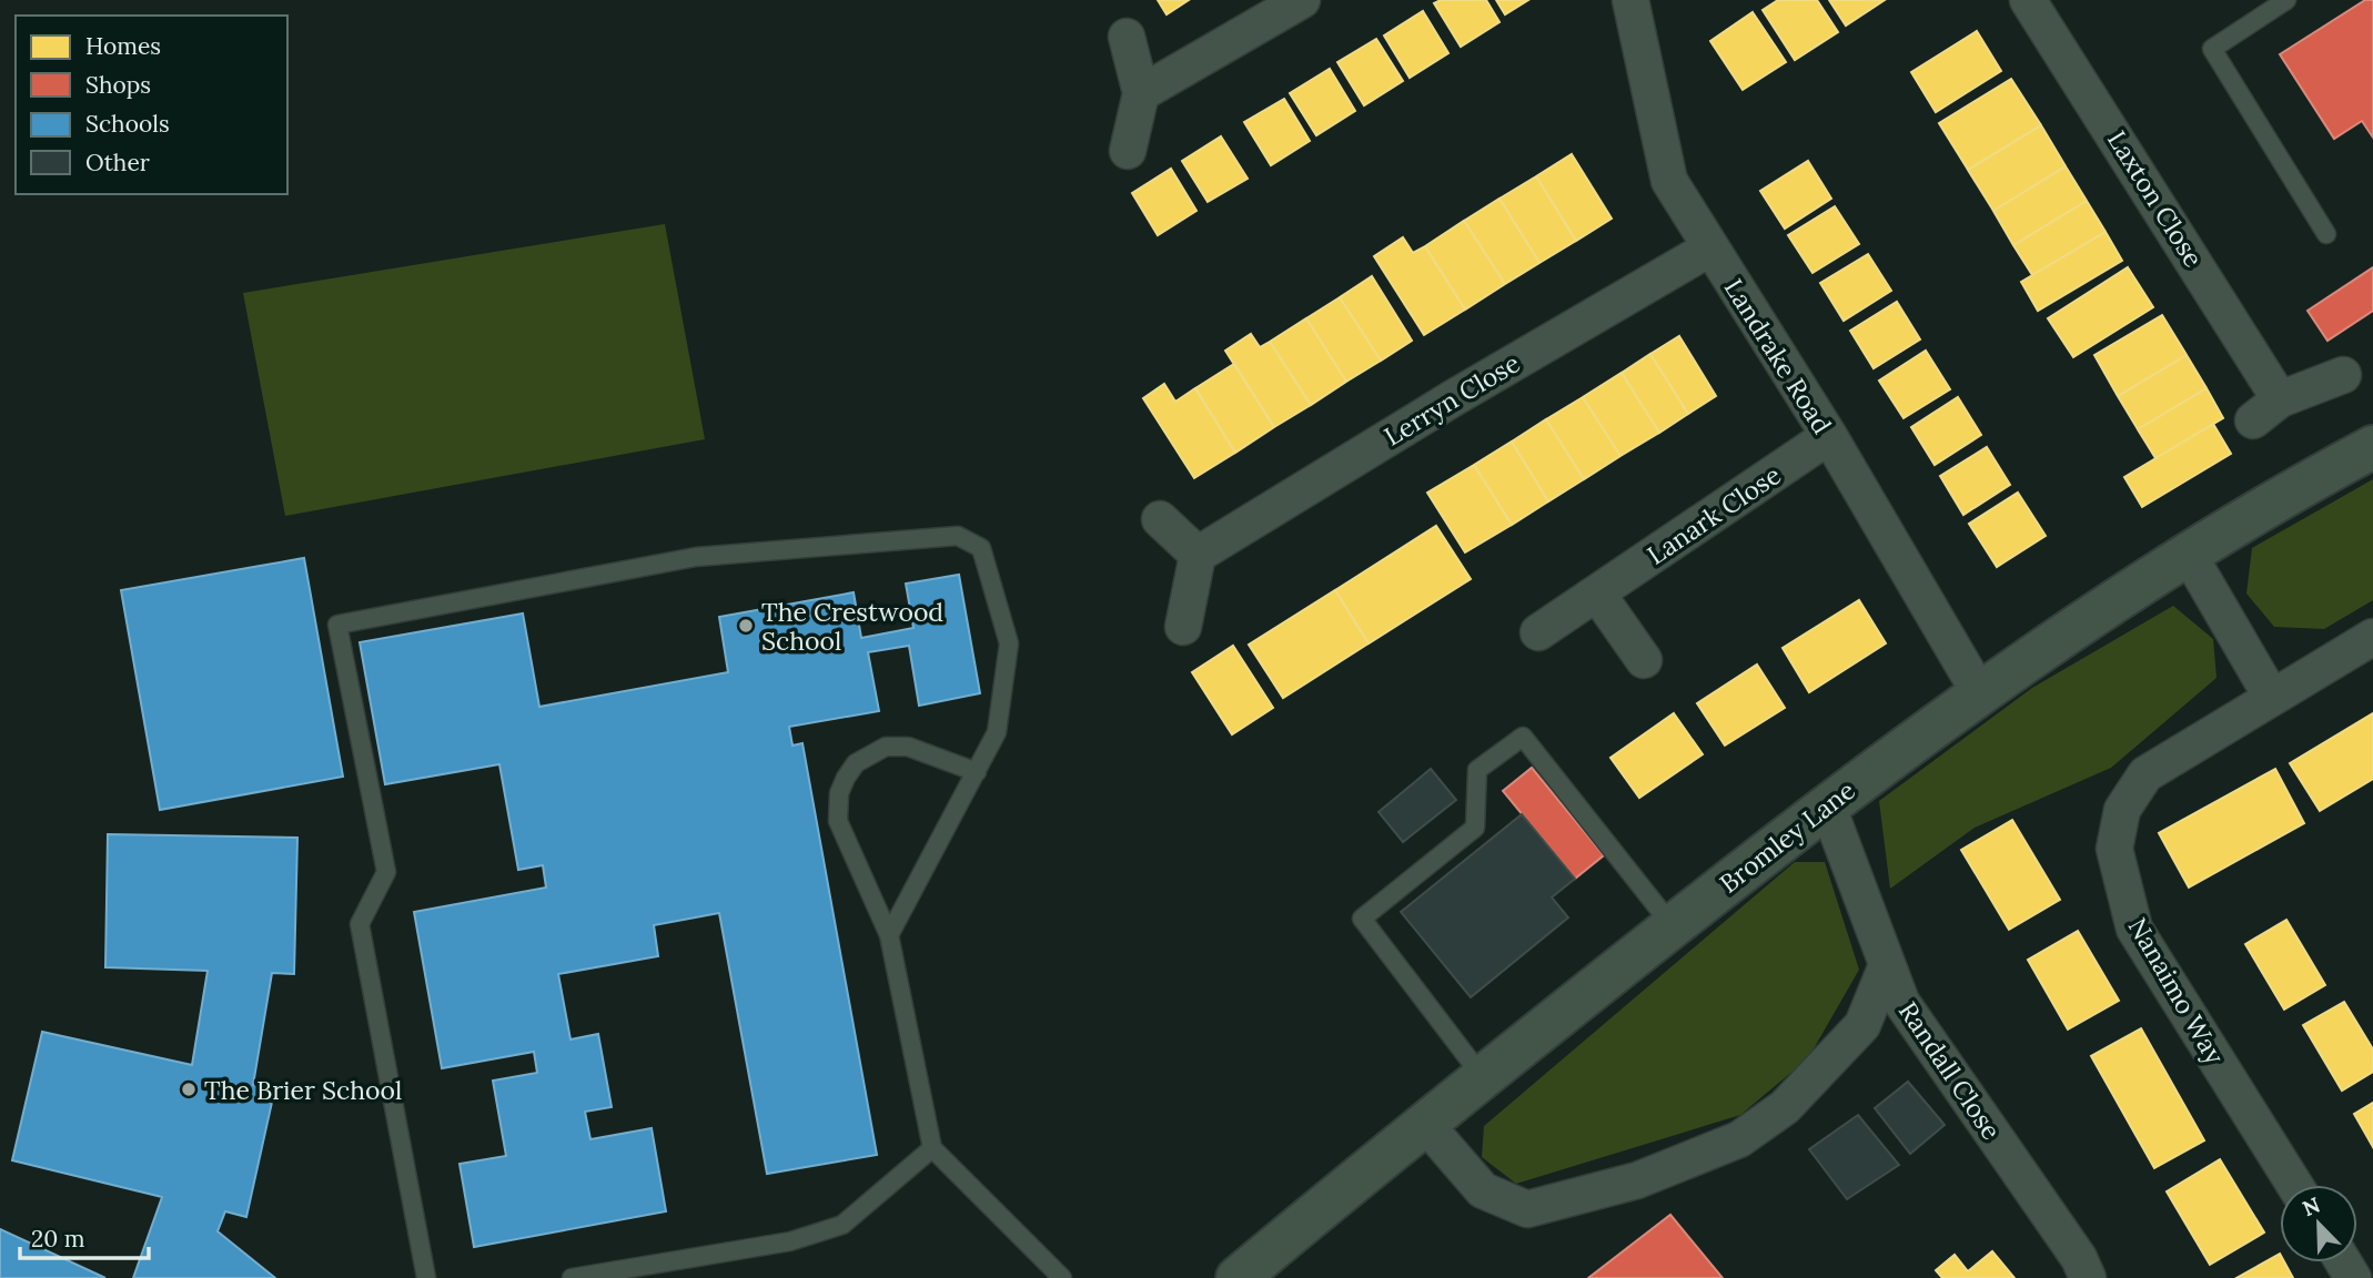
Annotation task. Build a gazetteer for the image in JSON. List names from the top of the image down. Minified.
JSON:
{"streets":{"street":["Laxton Close","Landrake Road","Lerryn Close","Lanark Close","Bromley Lane","Nanaimo Way","Randall Close"]},"crossings":[["Landrake Road","Lerryn Close"],["Landrake Road","Lanark Close"],["Landrake Road","Bromley Lane"],["Bromley Lane","Randall Close"]],"places":["The Crestwood School","The Brier School"],"legend":["Homes","Shops","Schools","Other"],"scale_bar":"20 m","north":"top left"}
